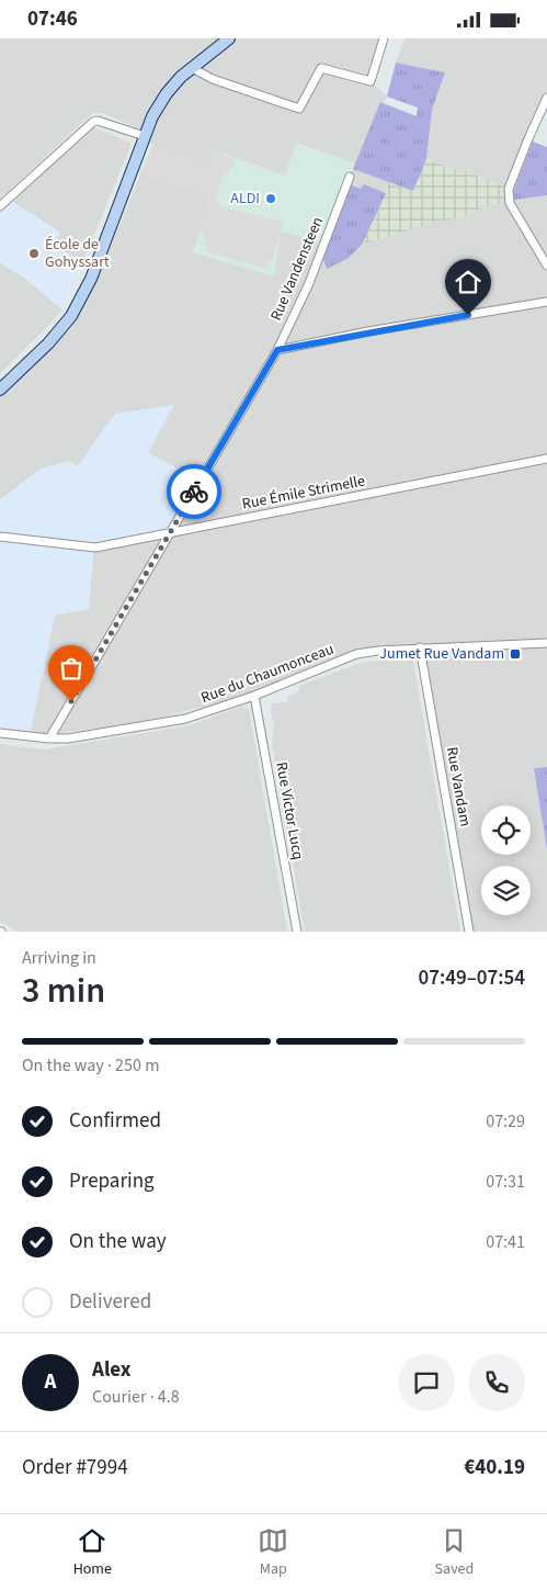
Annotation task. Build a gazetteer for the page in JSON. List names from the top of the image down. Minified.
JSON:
{"streets":{"street":["Rue Vandensteen","Rue Émile Strimelle","Rue du Chaumonceau","Rue Vandam","Rue Victor Lucq"]},"crossings":[["Rue Vandensteen","Rue Émile Strimelle"],["Rue Vandensteen","Rue du Chaumonceau"],["Rue du Chaumonceau","Rue Vandam"],["Rue du Chaumonceau","Rue Victor Lucq"]],"places":{"other":["ALDI","École de Gohyssart"],"transit":["Jumet Rue Vandam"]},"page":{"status":"07:46","heading":["3 min","Arriving in","07:49–07:54"],"panel":["Alex","Courier · 4.8","Order #7994","€40.19"],"bar":"On the way · 250 m","list":[["Confirmed","07:29"],["Preparing","07:31"],["On the way","07:41"],"Delivered"],"round":"A","tabs":["Home","Map","Saved"]}}
